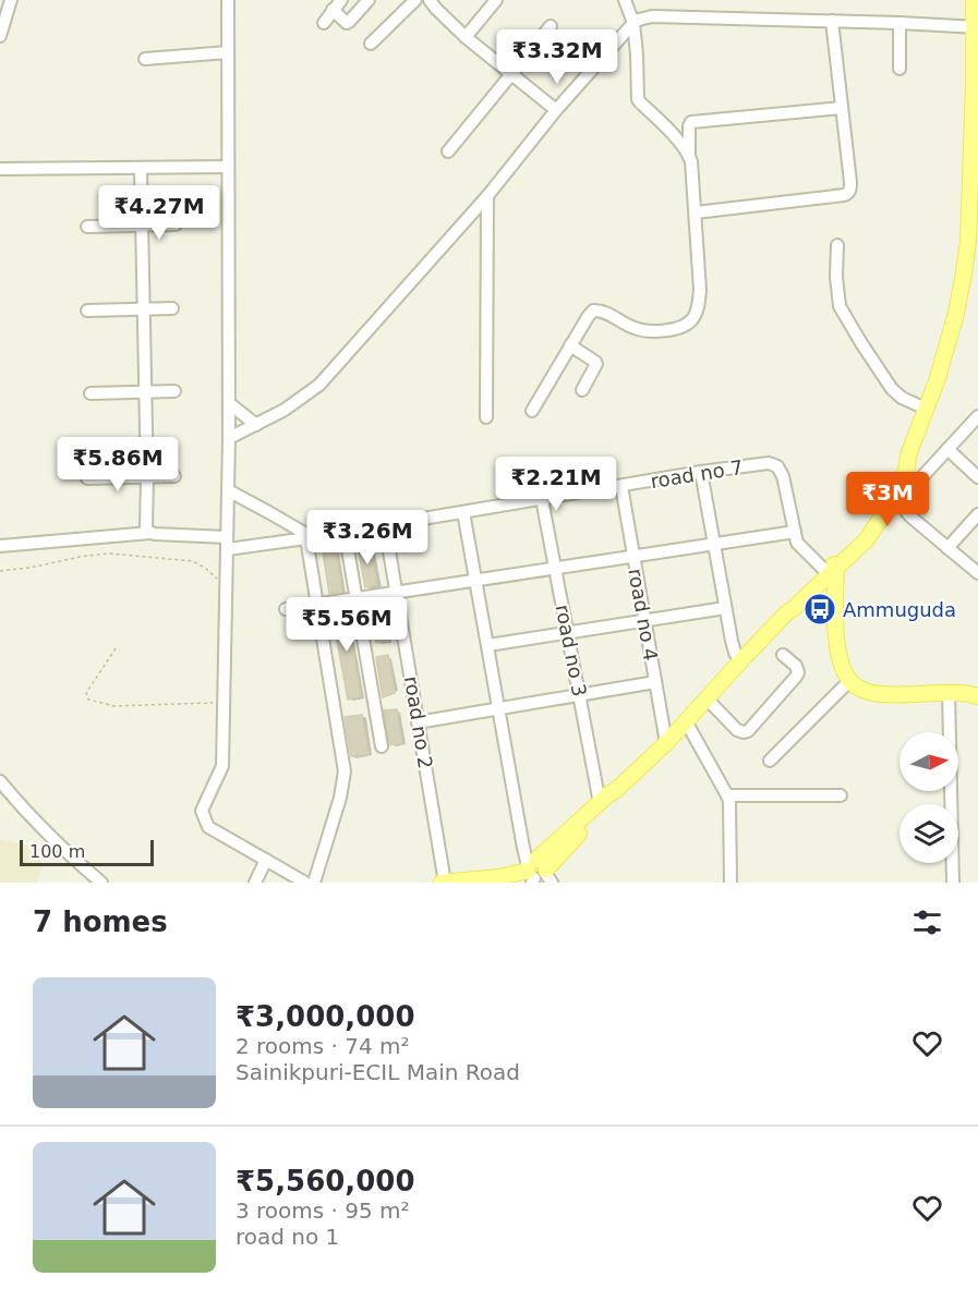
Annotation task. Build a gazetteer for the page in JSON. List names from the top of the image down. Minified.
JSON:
{"streets":{"street":["road no 7","road no 4","road no 3","road no 2"]},"crossings":[["road no 7","road no 4"],["road no 7","road no 3"],["road no 7","road no 2"]],"places":{"bus stop":["Ammuguda"]},"scale_bar":"100 m","north":"right","page":{"price":["₹3.32M","₹4.27M","₹5.86M","₹2.21M","₹3M","₹3.26M","₹5.56M"],"scale":"100 m","heading":"7 homes","list":[{"name":"₹3,000,000","note":"2 rooms · 74 m² · Sainikpuri-ECIL Main Road"},{"name":"₹5,560,000","note":"3 rooms · 95 m² · road no 1"}]}}
